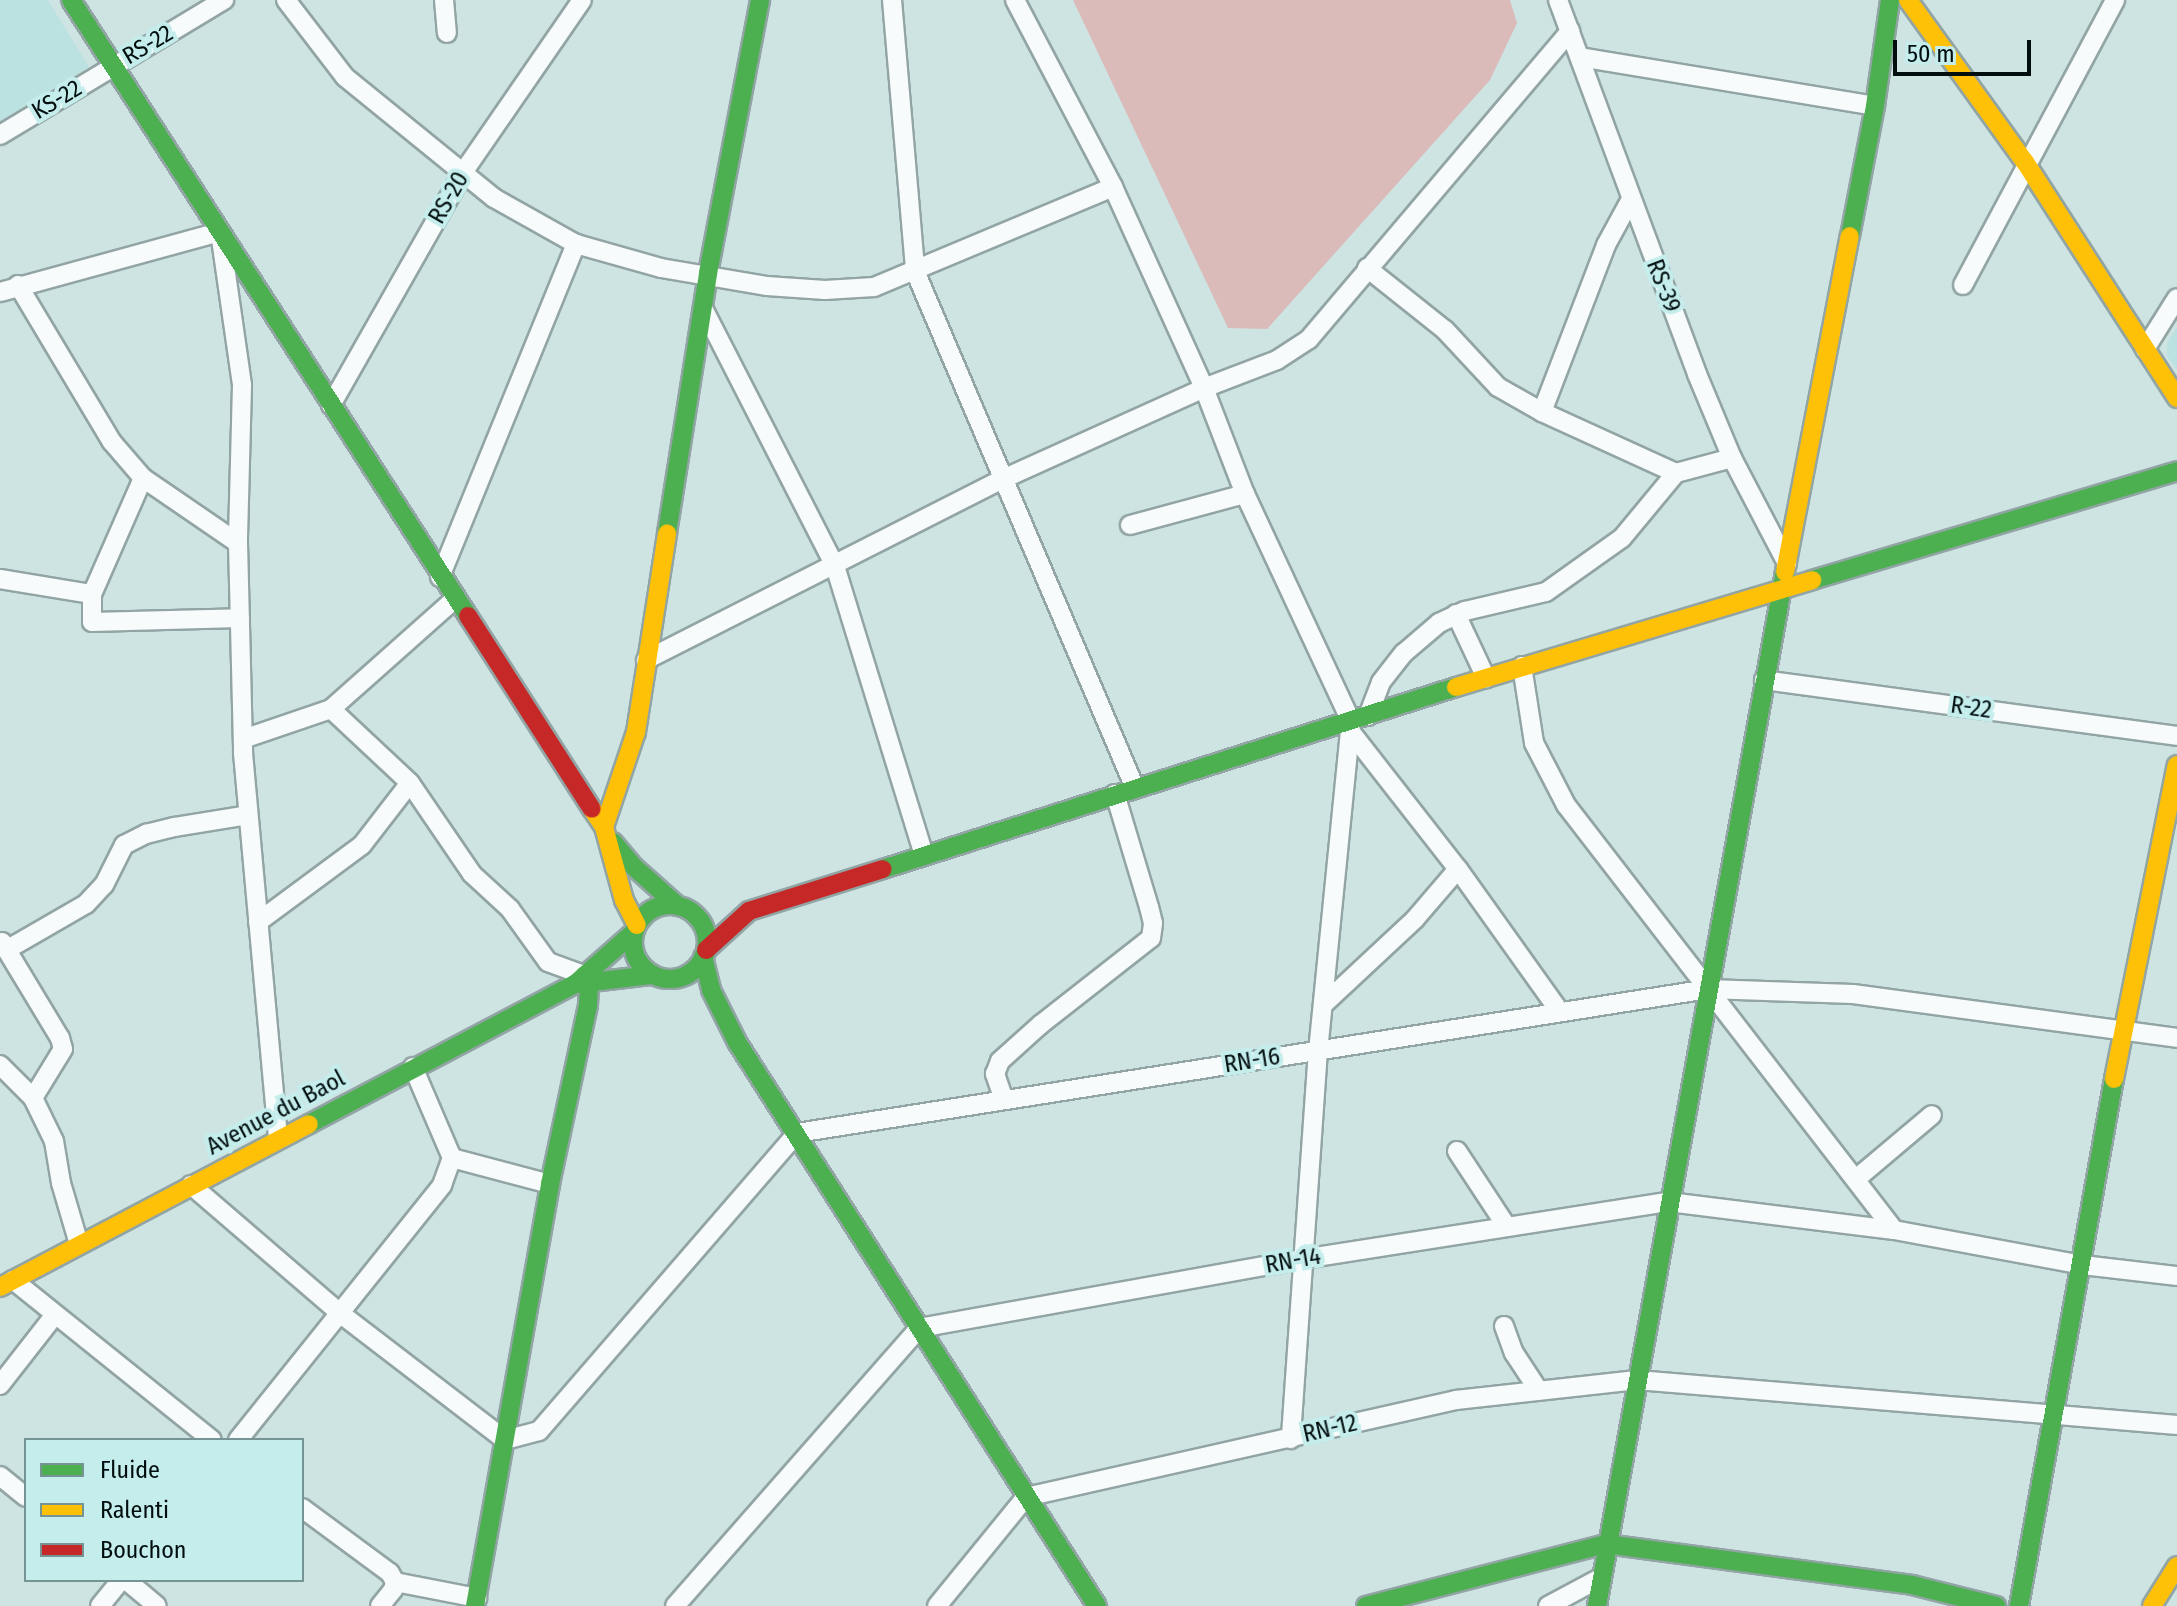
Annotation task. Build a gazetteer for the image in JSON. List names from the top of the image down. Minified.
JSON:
{"streets":{"main road":["Avenue du Baol"],"street":["RS-22","KS-22","RS-20","RS-39","R-22","RN-16","RN-14","RN-12"]},"crossings":[["RS-22","KS-22"]],"legend":["Fluide","Ralenti","Bouchon"],"scale_bar":"50 m"}
